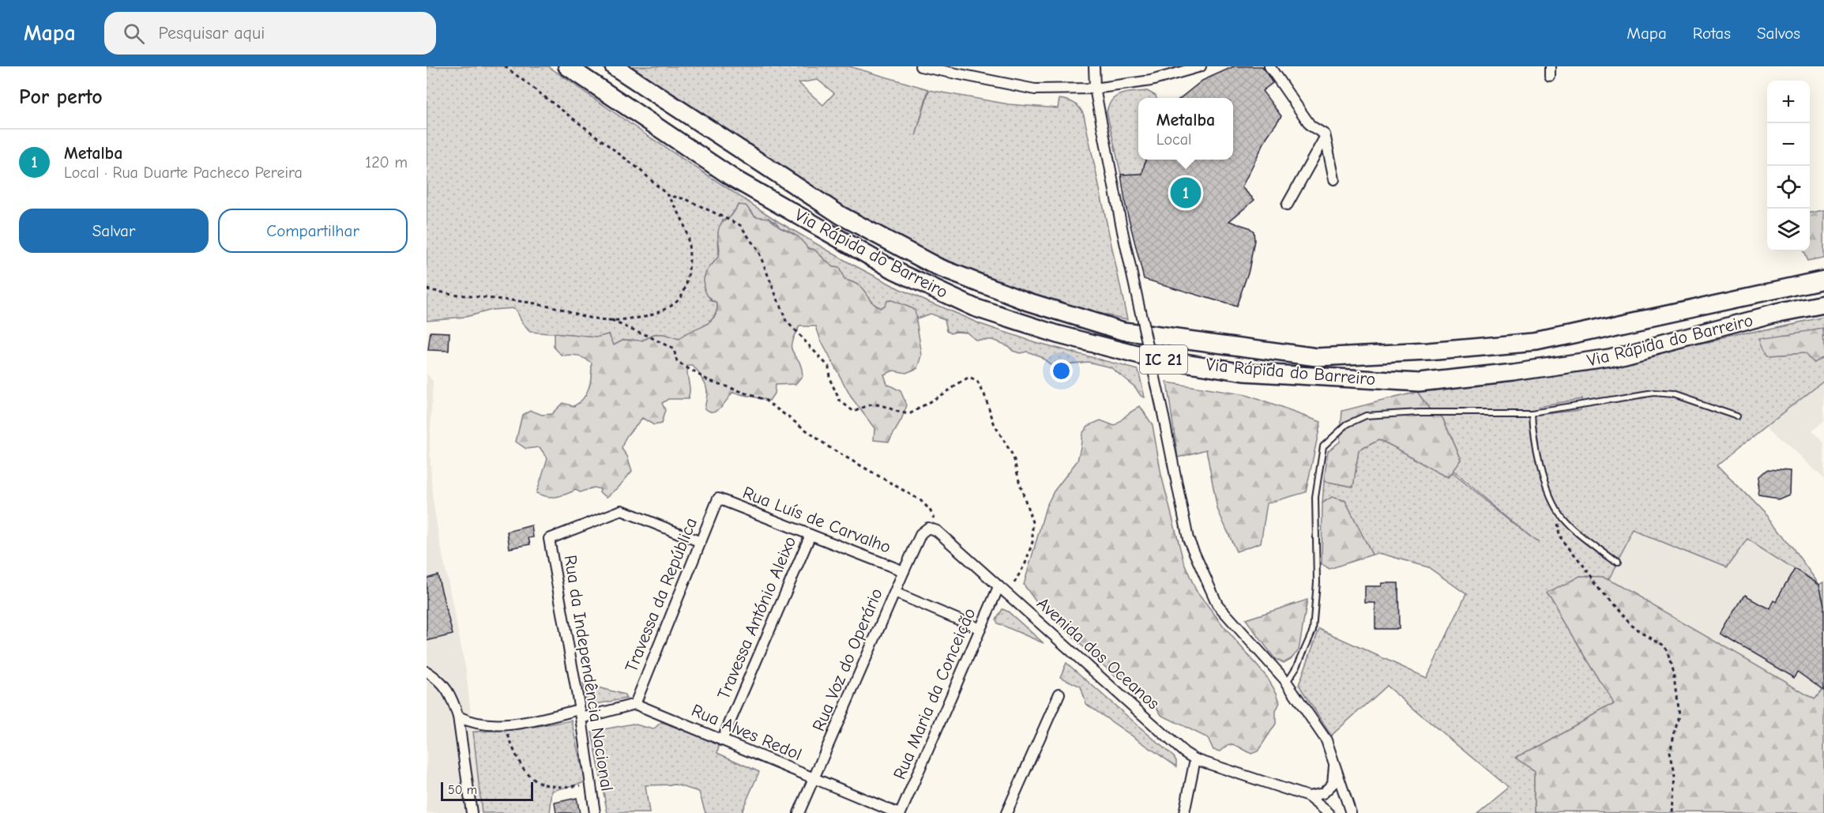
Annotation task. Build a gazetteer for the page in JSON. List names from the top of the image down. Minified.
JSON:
{"streets":{"highway":["Via Rápida do Barreiro","IC 21"],"street":["Rua Luís de Carvalho","Travessa da República","Travessa António Aleixo","Avenida dos Oceanos","Rua Voz do Operário","Rua da Independência Nacional","Rua Maria da Conceição","Rua Alves Redol"]},"crossings":[["Rua Luís de Carvalho","Travessa da República"],["Rua Luís de Carvalho","Travessa António Aleixo"],["Rua Luís de Carvalho","Avenida dos Oceanos"],["Rua Luís de Carvalho","Rua Voz do Operário"],["Travessa da República","Rua da Independência Nacional"],["Travessa da República","Rua Alves Redol"],["Travessa António Aleixo","Rua Alves Redol"],["Avenida dos Oceanos","Rua Voz do Operário"],["Avenida dos Oceanos","Rua Maria da Conceição"],["Rua Voz do Operário","Rua Alves Redol"],["Rua Maria da Conceição","Rua Alves Redol"]],"scale_bar":"50 m","page":{"header":"Mapa","search":"Pesquisar aqui","nav":["Mapa","Rotas","Salvos"],"heading":"Por perto","map_buttons":["+","−"],"popup":["Metalba","Local"],"list":[{"mark":"1","name":"Metalba","note":"Local · Rua Duarte Pacheco Pereira","value":"120 m"}],"pins":"1","buttons":["Salvar","Compartilhar"],"scale":"50 m"}}
